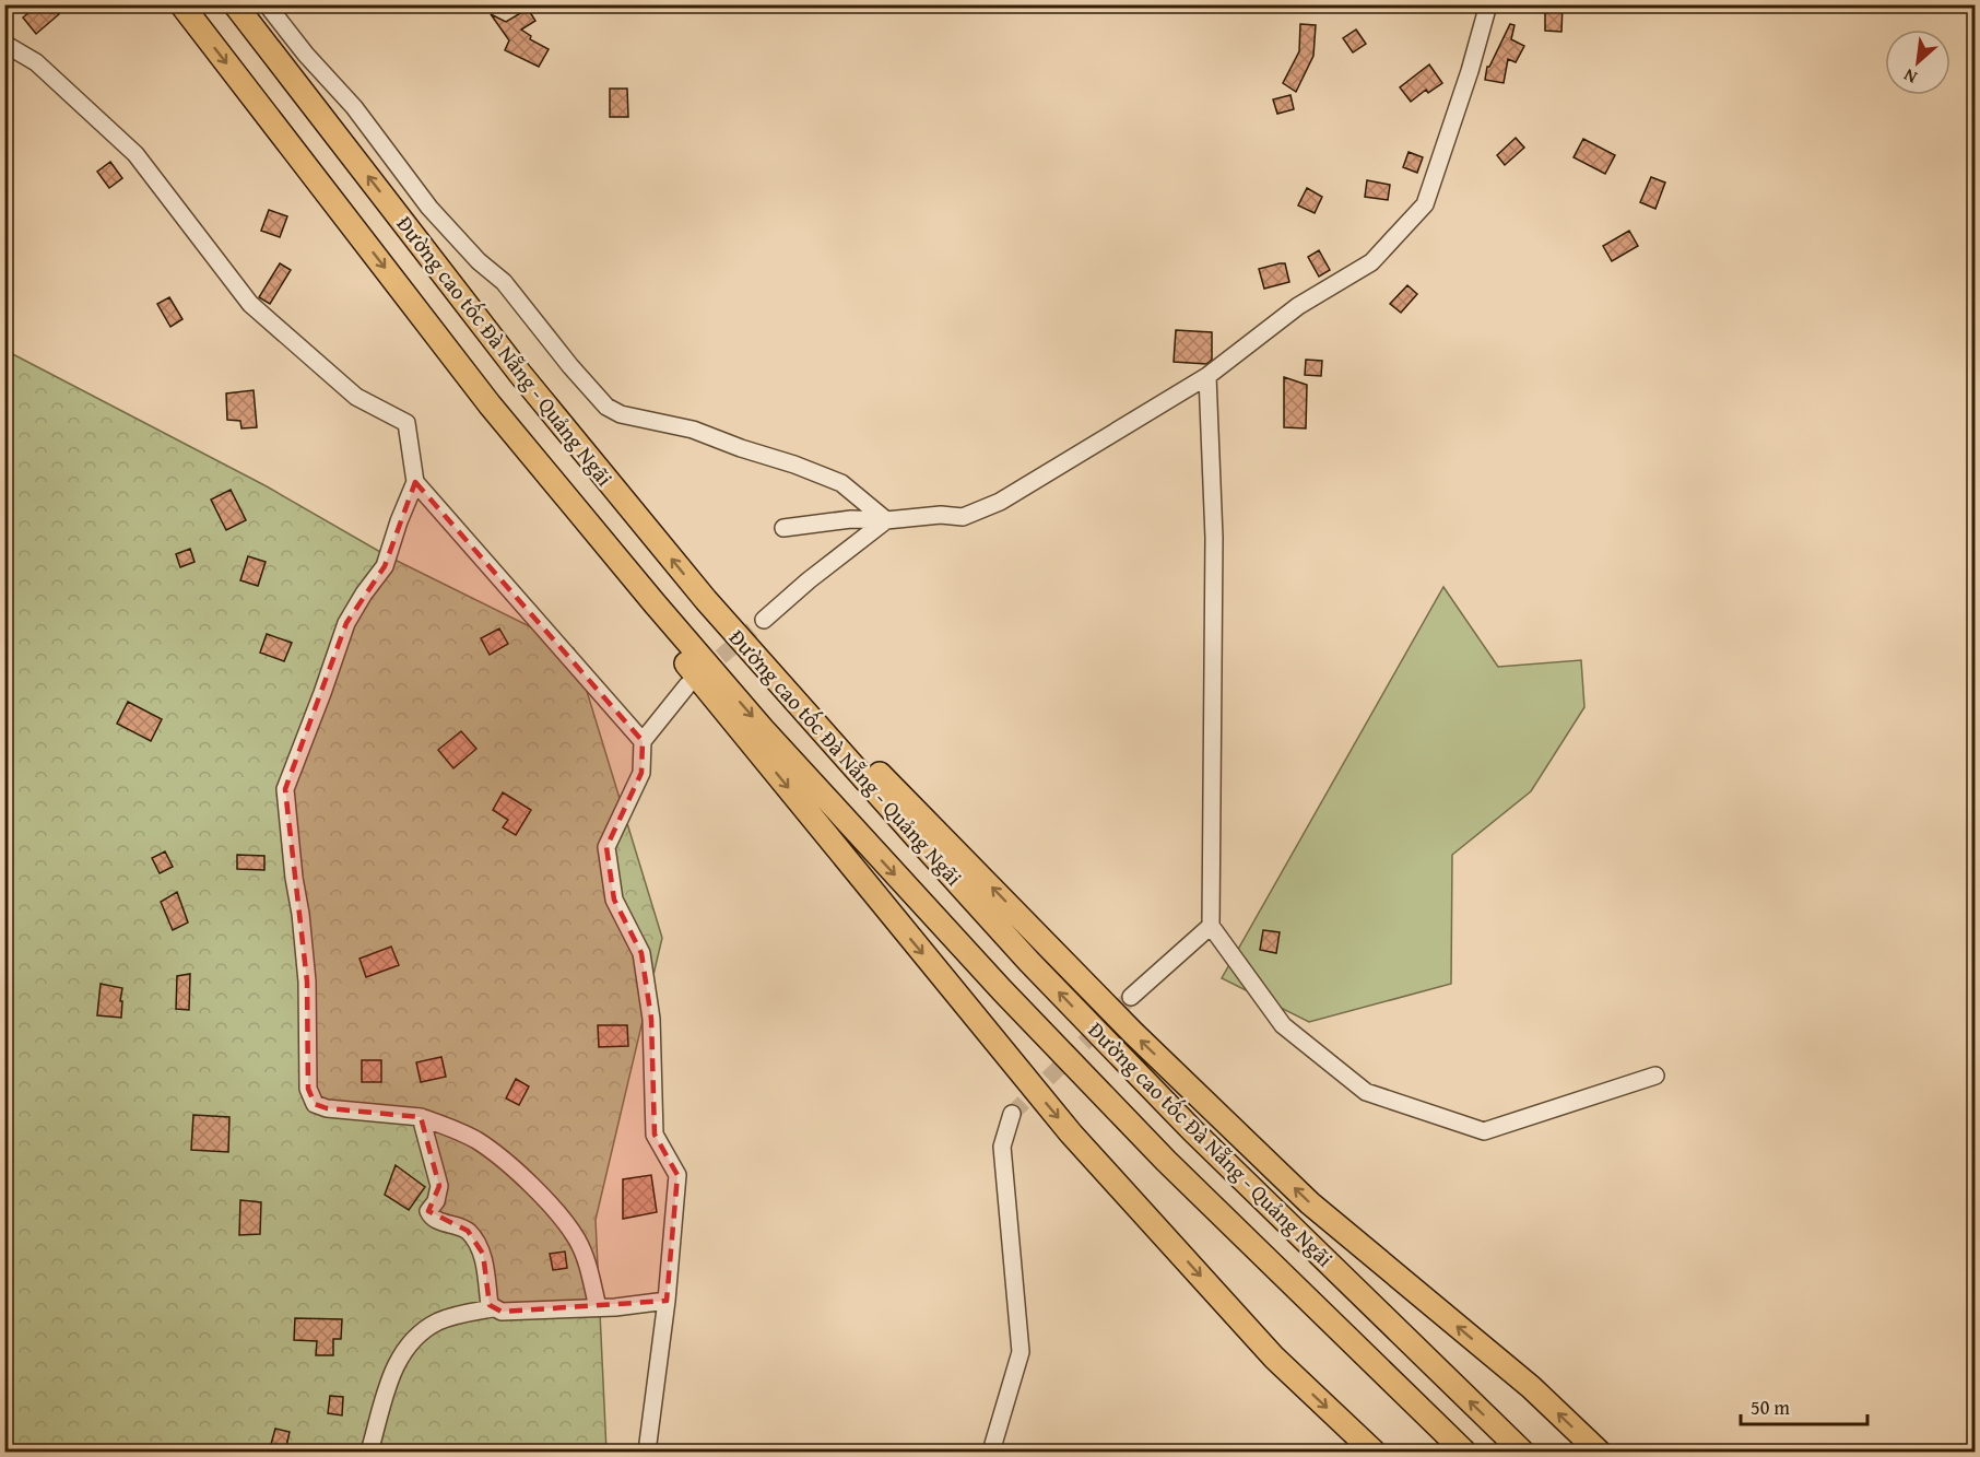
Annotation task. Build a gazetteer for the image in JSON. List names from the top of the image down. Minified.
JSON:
{"streets":{"highway":["Đường cao tốc Đà Nẵng - Quảng Ngãi"]},"scale_bar":"50 m","north":"bottom left"}
